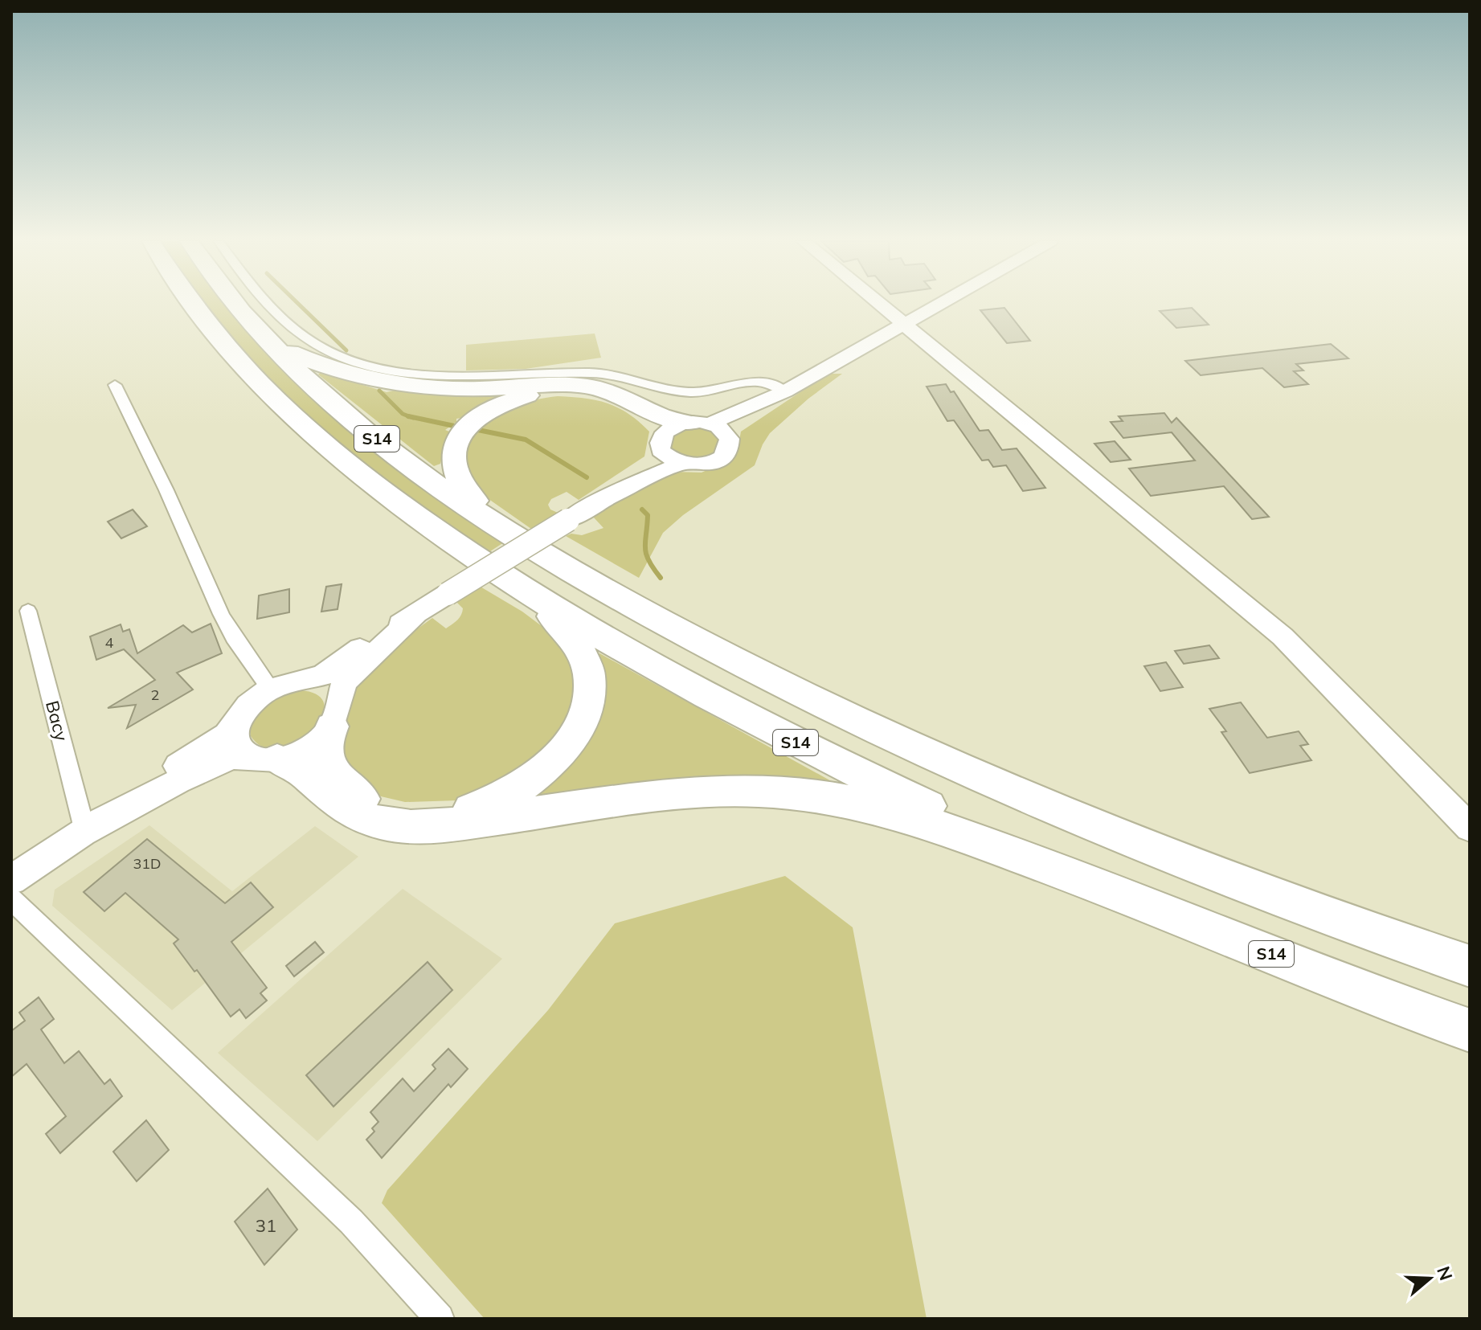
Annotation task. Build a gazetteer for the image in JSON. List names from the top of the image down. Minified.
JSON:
{"streets":{"highway":["S14"],"street":["Bacy"]},"house_numbers":["4","2","31D","31"],"north":"right"}
